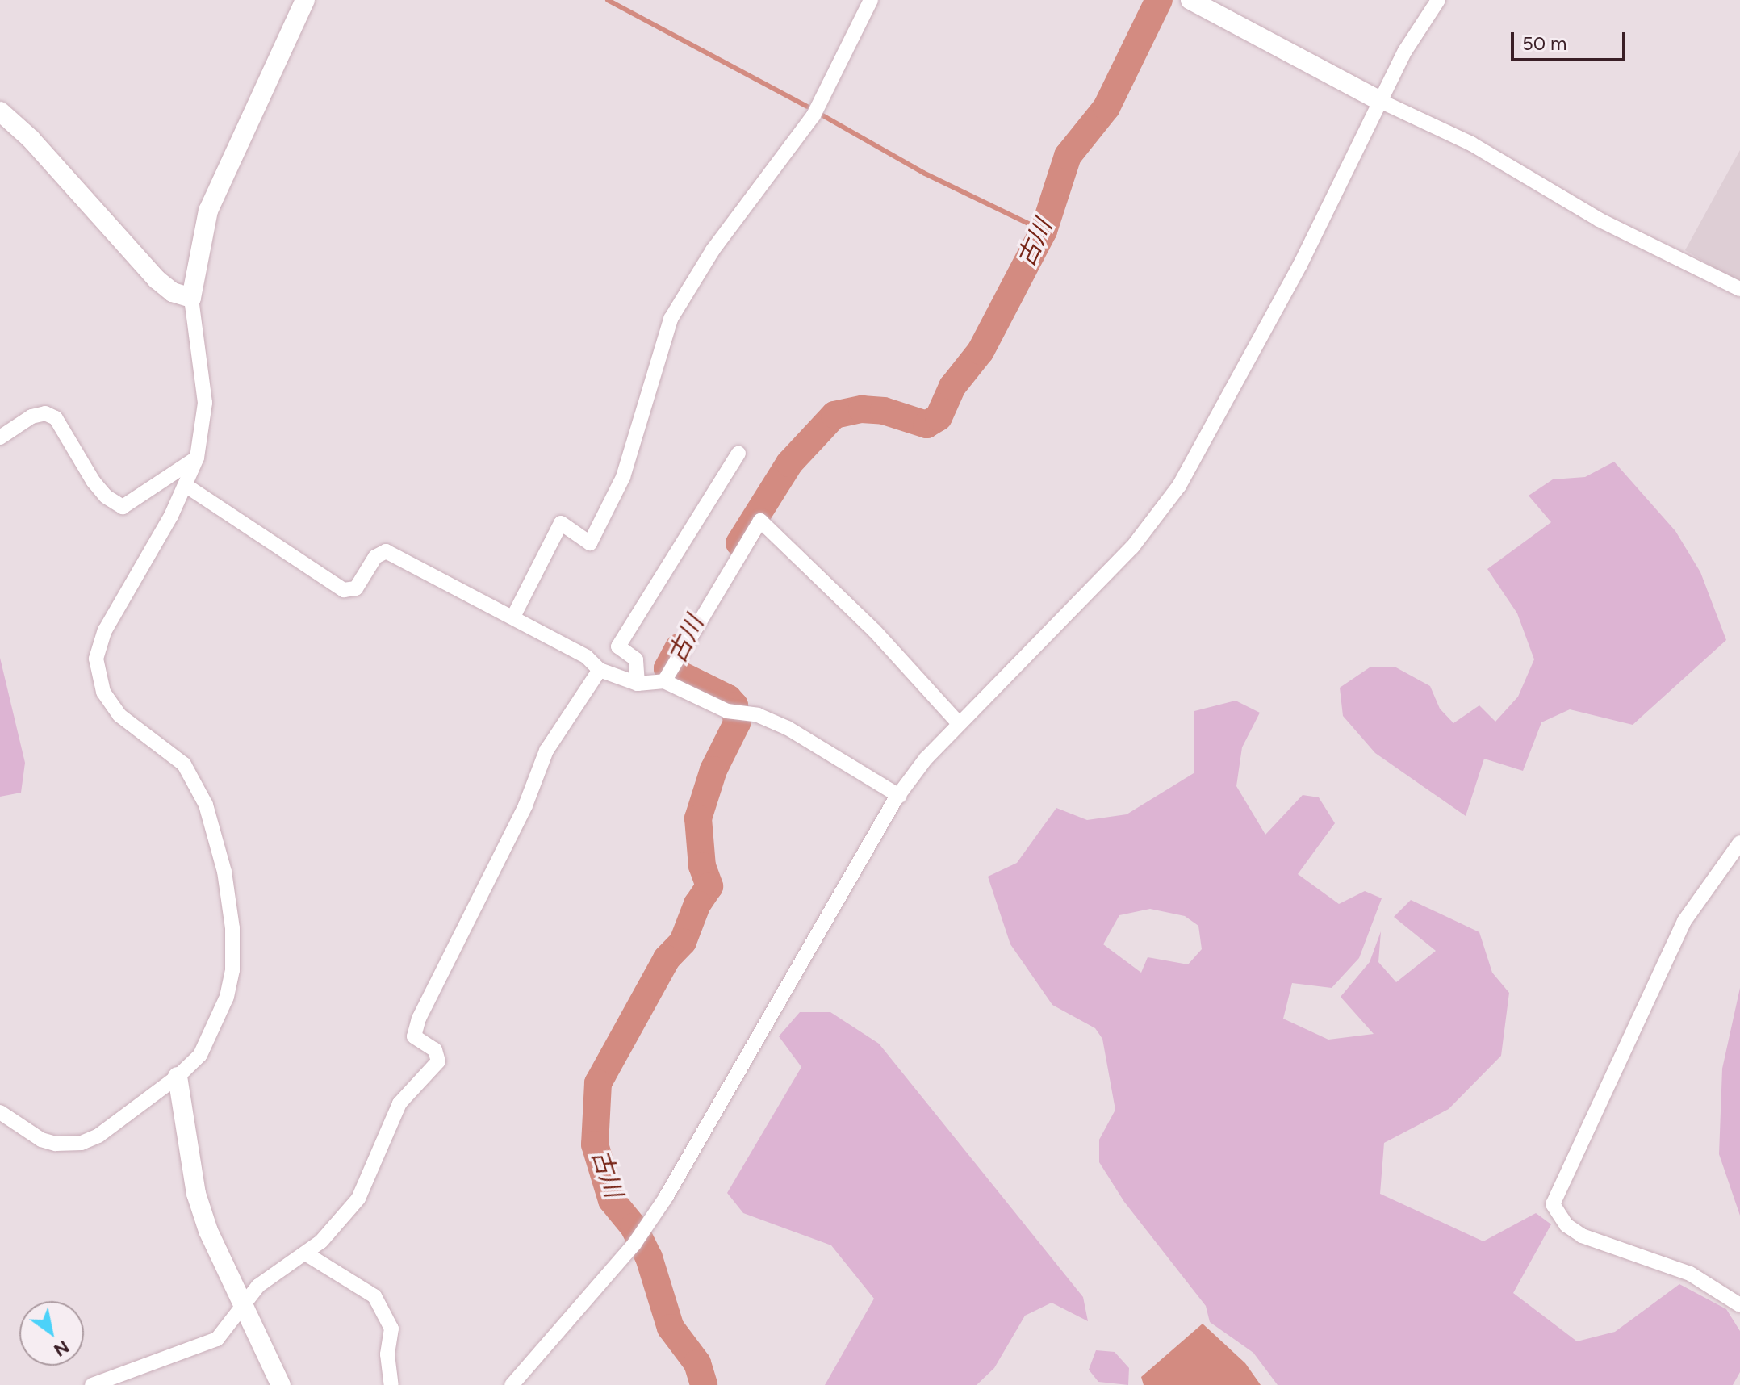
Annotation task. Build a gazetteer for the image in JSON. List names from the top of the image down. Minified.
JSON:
{"water":["古川"],"scale_bar":"50 m","north":"bottom right"}
